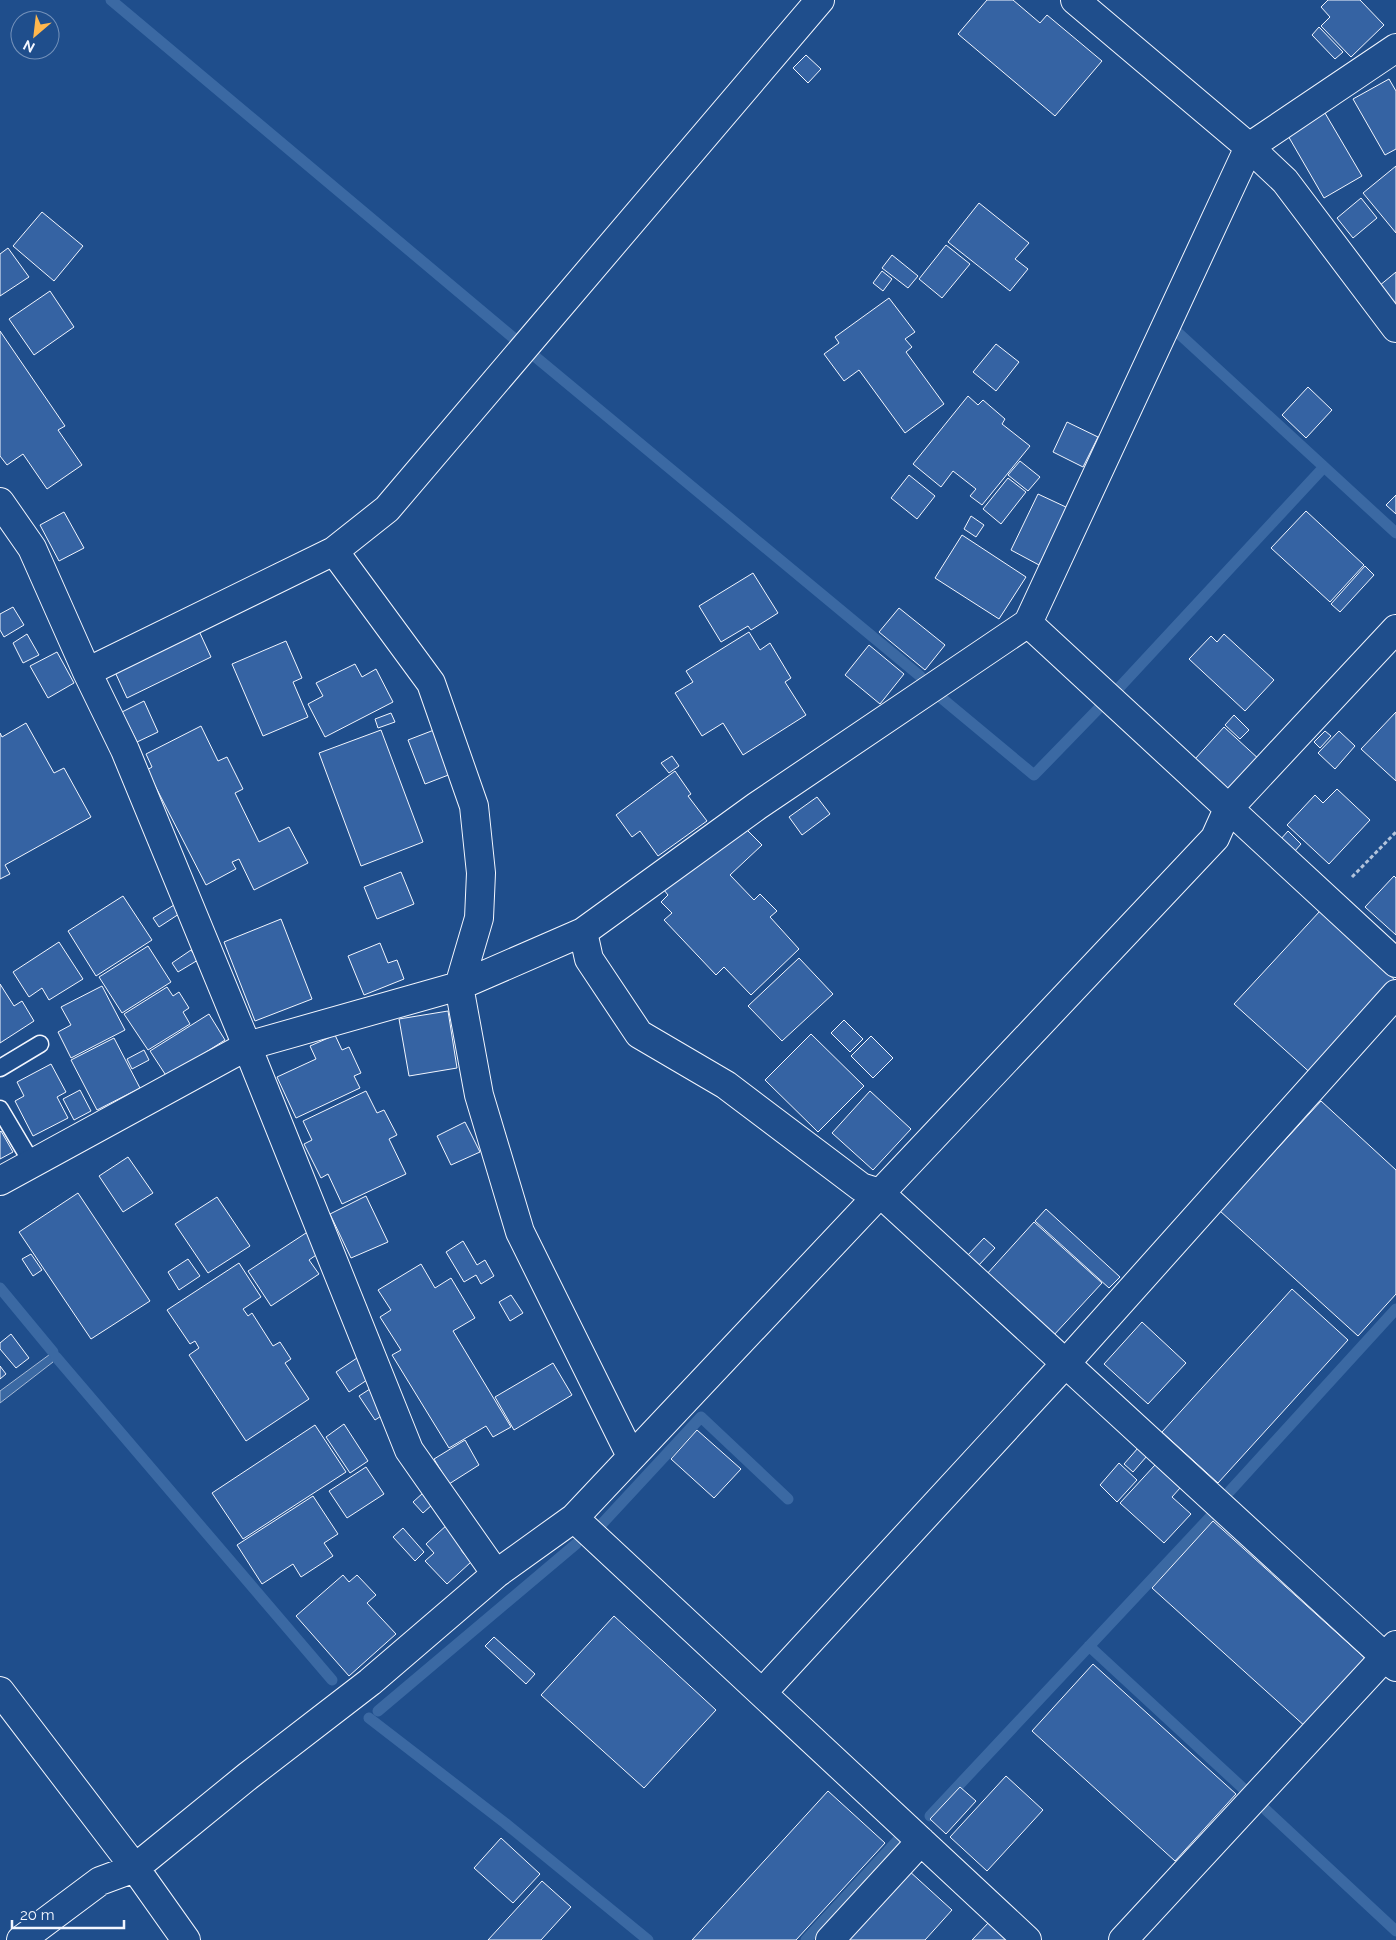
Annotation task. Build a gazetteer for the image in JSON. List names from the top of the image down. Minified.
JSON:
{"scale_bar":"20 m","north":"bottom left"}
